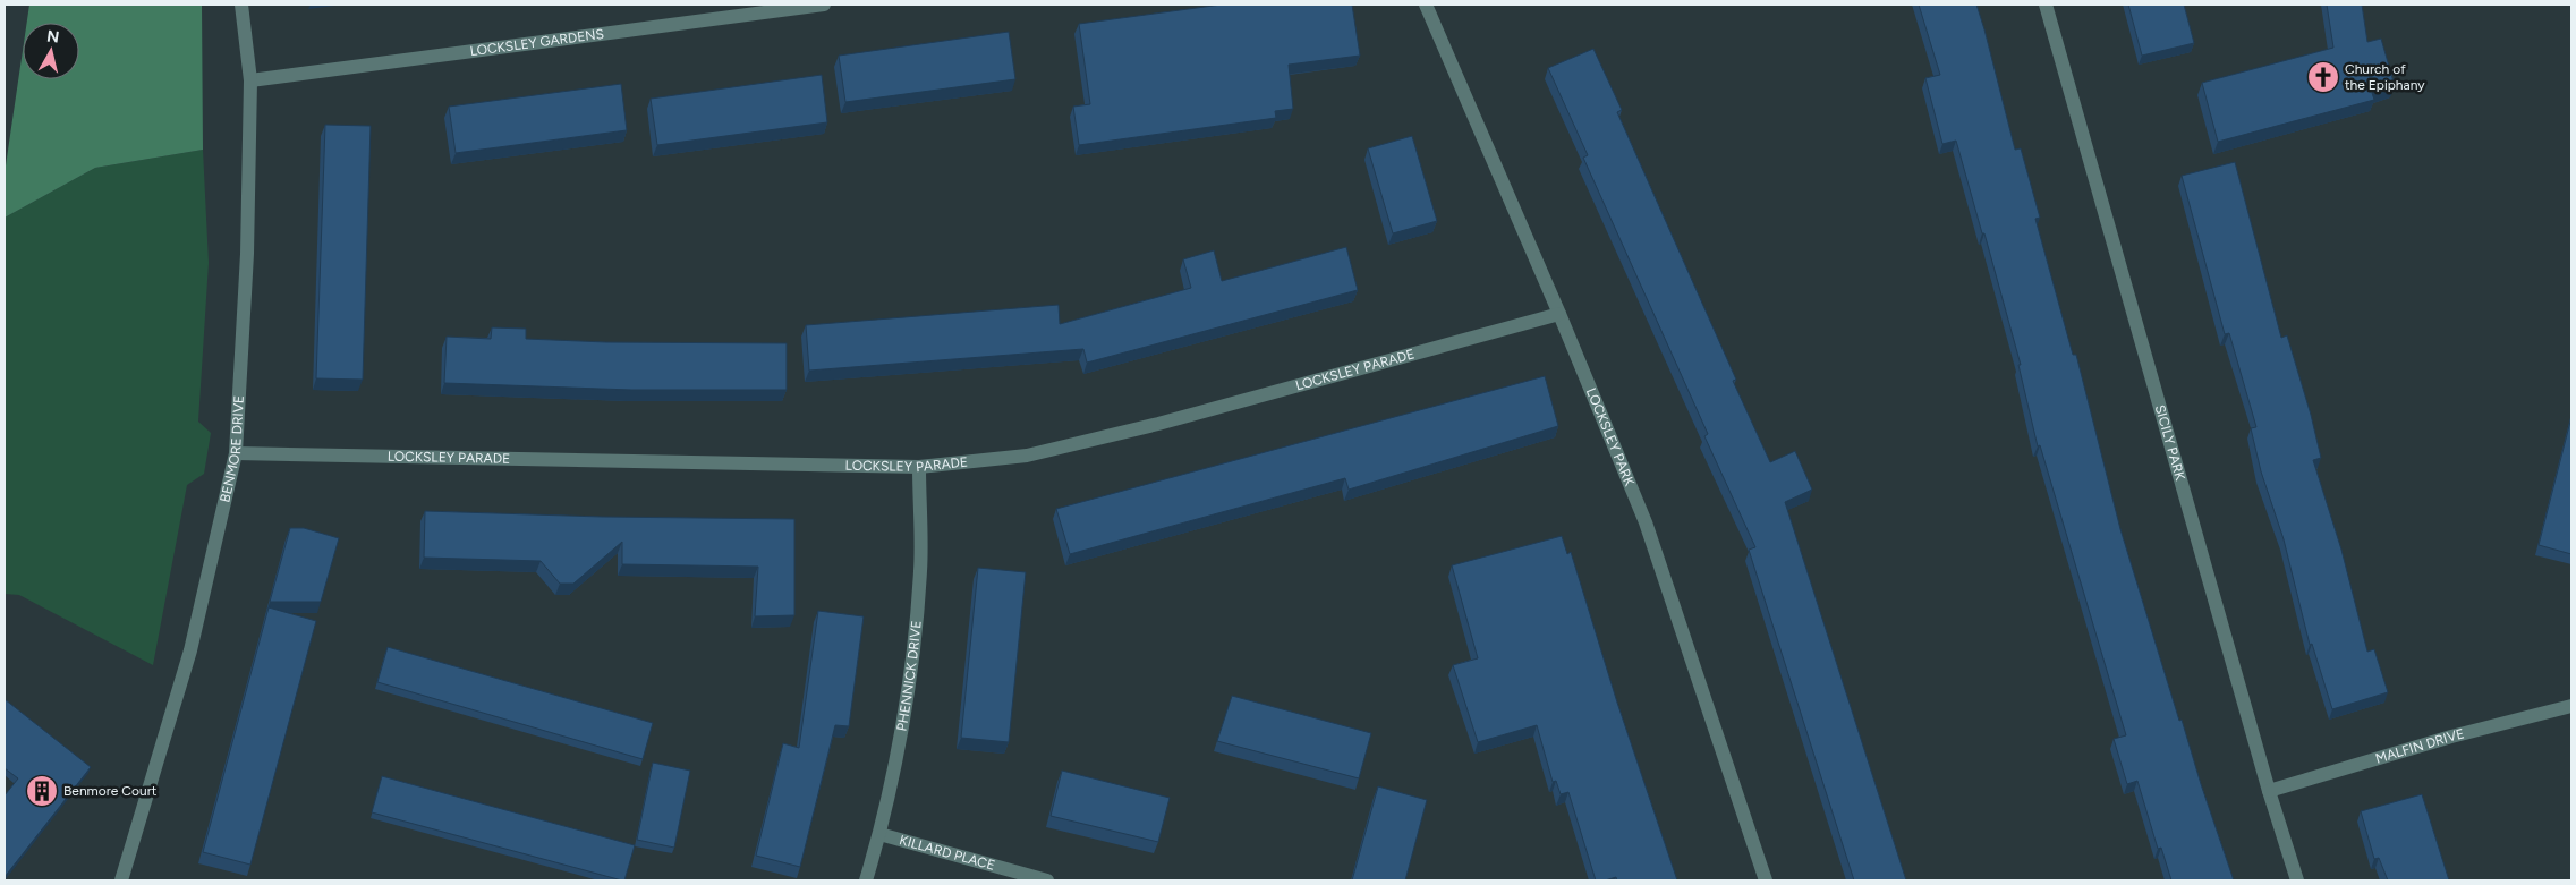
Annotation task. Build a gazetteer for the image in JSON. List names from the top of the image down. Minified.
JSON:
{"streets":{"street":["LOCKSLEY GARDENS","LOCKSLEY PARADE","LOCKSLEY PARK","SICILY PARK","BENMORE DRIVE","PHENNICK DRIVE","MALFIN DRIVE","KILLARD PLACE"]},"crossings":[["LOCKSLEY GARDENS","BENMORE DRIVE"],["LOCKSLEY PARADE","LOCKSLEY PARK"],["LOCKSLEY PARADE","BENMORE DRIVE"],["LOCKSLEY PARADE","PHENNICK DRIVE"],["SICILY PARK","MALFIN DRIVE"],["PHENNICK DRIVE","KILLARD PLACE"]],"places":{"church":["Church of the Epiphany"],"building":["Benmore Court"]},"north":"top"}
